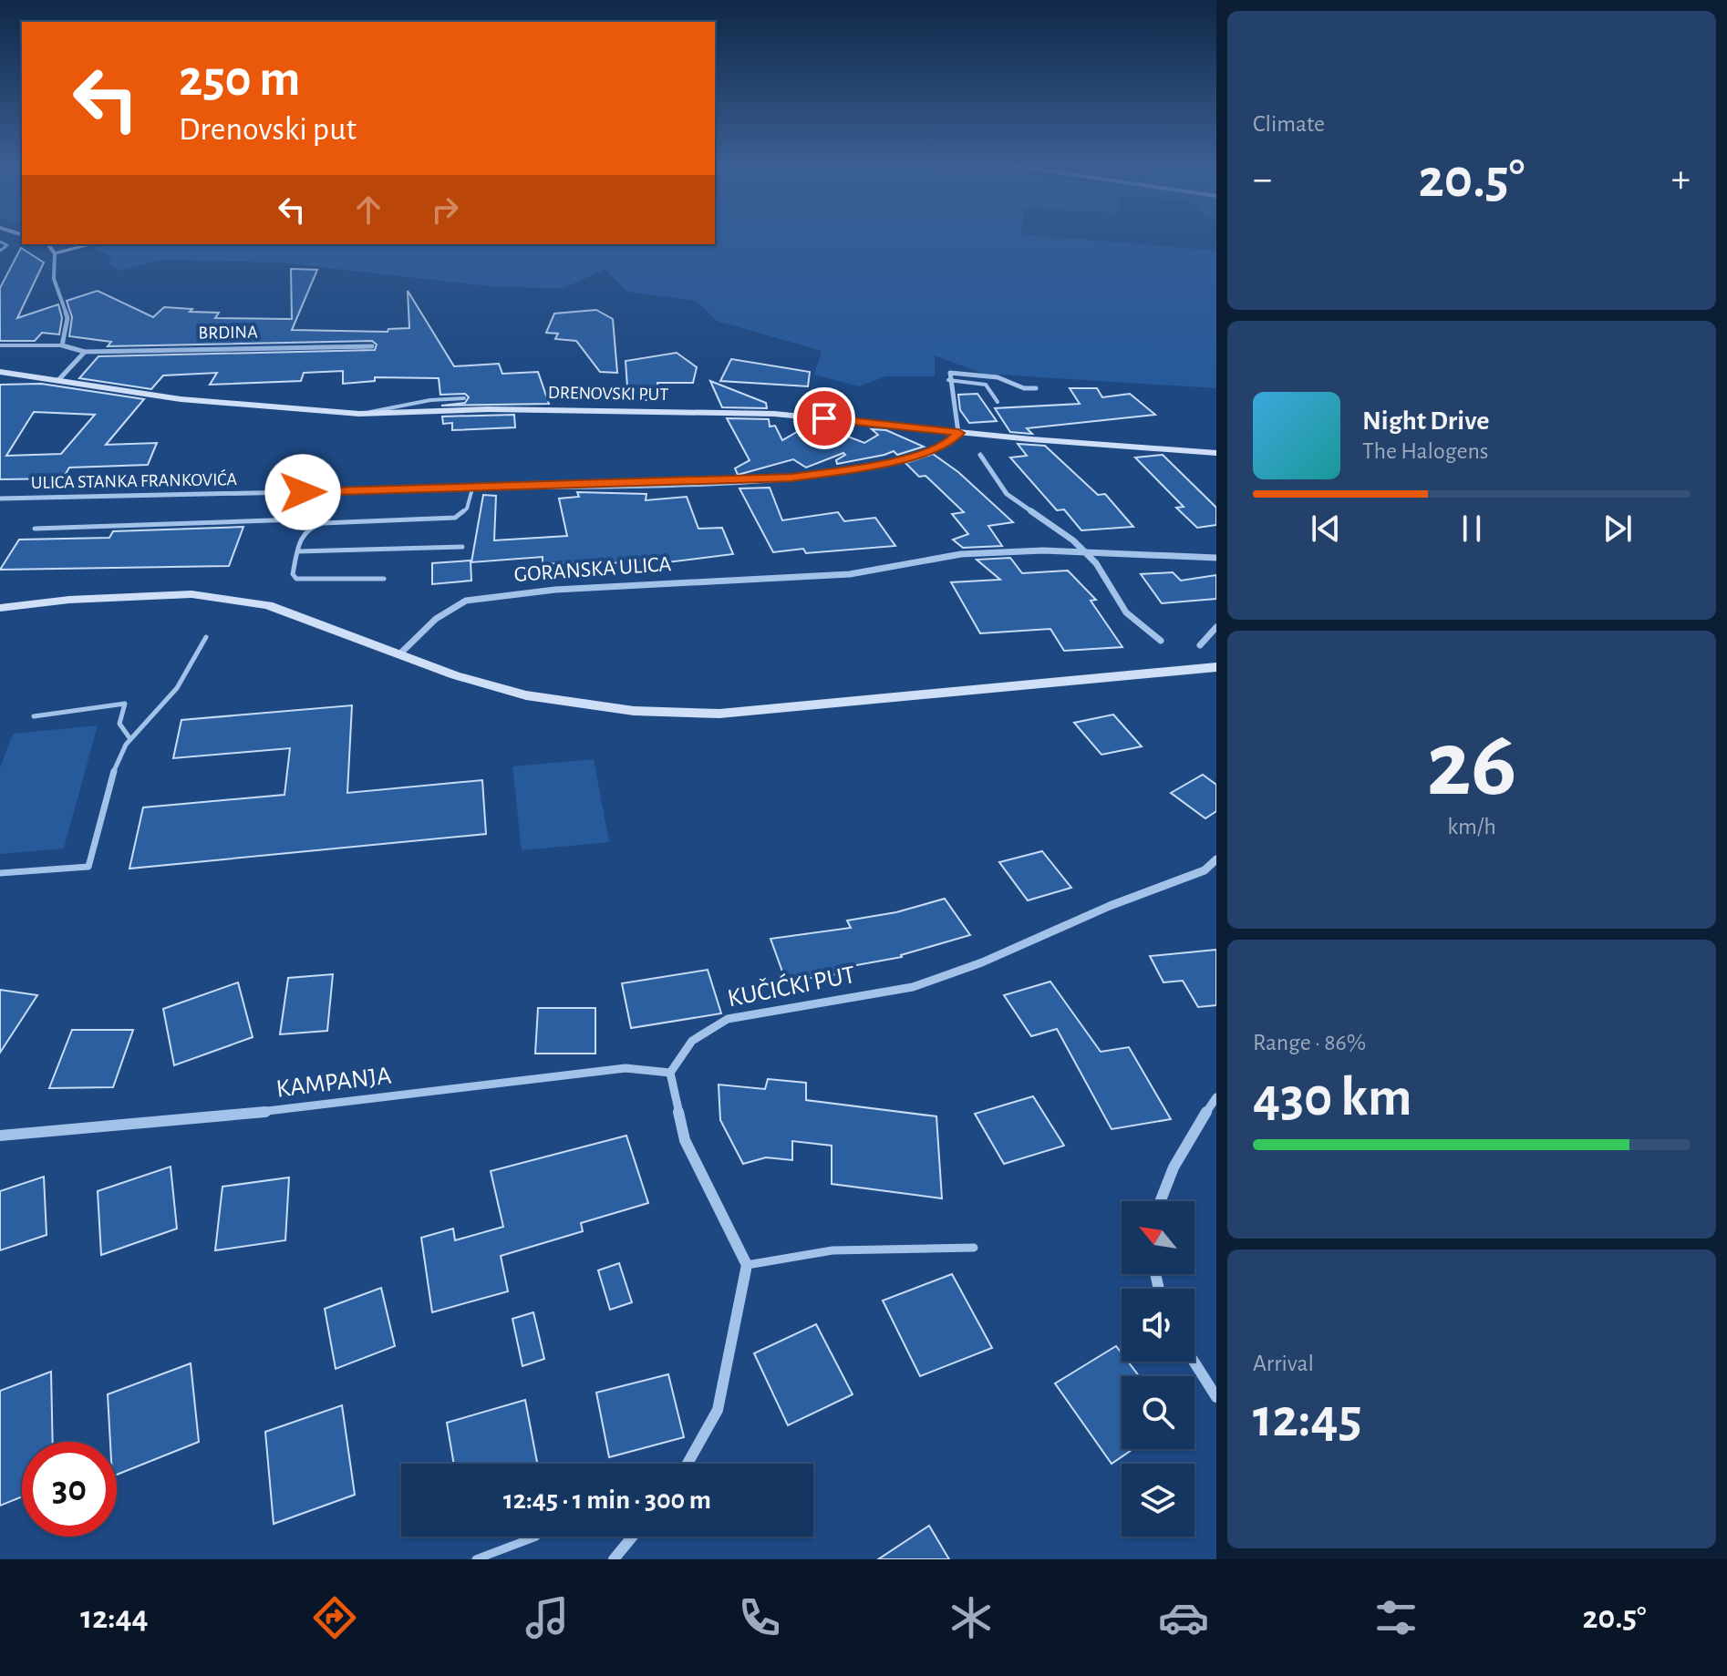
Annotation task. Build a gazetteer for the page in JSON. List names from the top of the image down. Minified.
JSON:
{"streets":{"main road":["DRENOVSKI PUT"],"street":["BRDINA","ULICA STANKA FRANKOVIĆA","GORANSKA ULICA","KUČIĆKI PUT","KAMPANJA"]},"crossings":[["DRENOVSKI PUT","ULICA STANKA FRANKOVIĆA"],["KUČIĆKI PUT","KAMPANJA"]],"north":"top left","page":{"tile":["Climate",["26","km/h"],["Range · 86%","430 km"],["Arrival","12:45"]],"turn":["250 m","Drenovski put"],"heat":["−","20.5°","+"],"song":["Night Drive","The Halogens"],"limit":"30","trip":"12:45 · 1 min · 300 m","tabs":["12:44","20.5°"]}}
